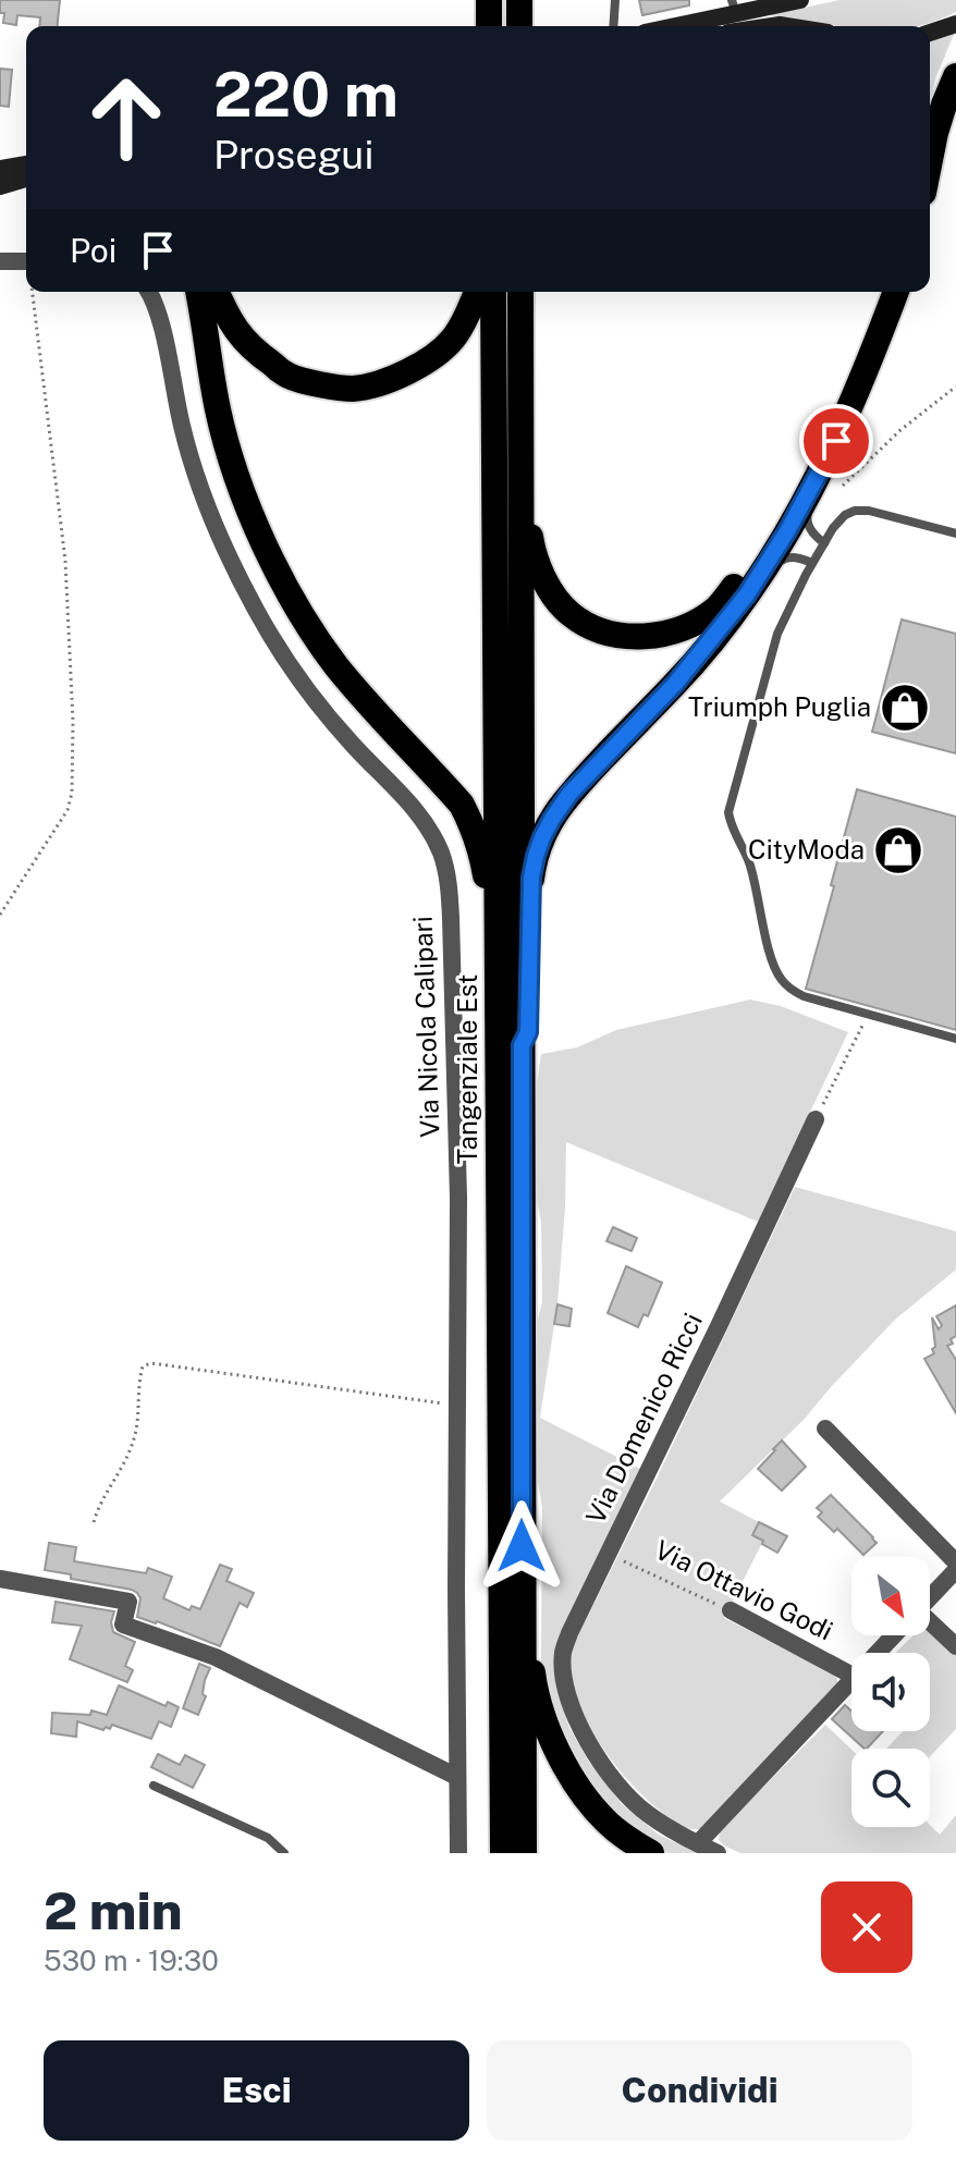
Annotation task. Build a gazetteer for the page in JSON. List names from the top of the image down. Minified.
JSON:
{"streets":{"highway":["Tangenziale Est"],"street":["Via Nicola Calipari","Via Domenico Ricci","Via Ottavio Godi"]},"crossings":[["Via Domenico Ricci","Via Ottavio Godi"]],"places":{"shop":["Triumph Puglia","CityModa"]},"north":"bottom right","page":{"turn":["220 m","Prosegui"],"then":"Poi","heading":["2 min","530 m · 19:30"],"buttons":["Esci","Condividi"]}}
